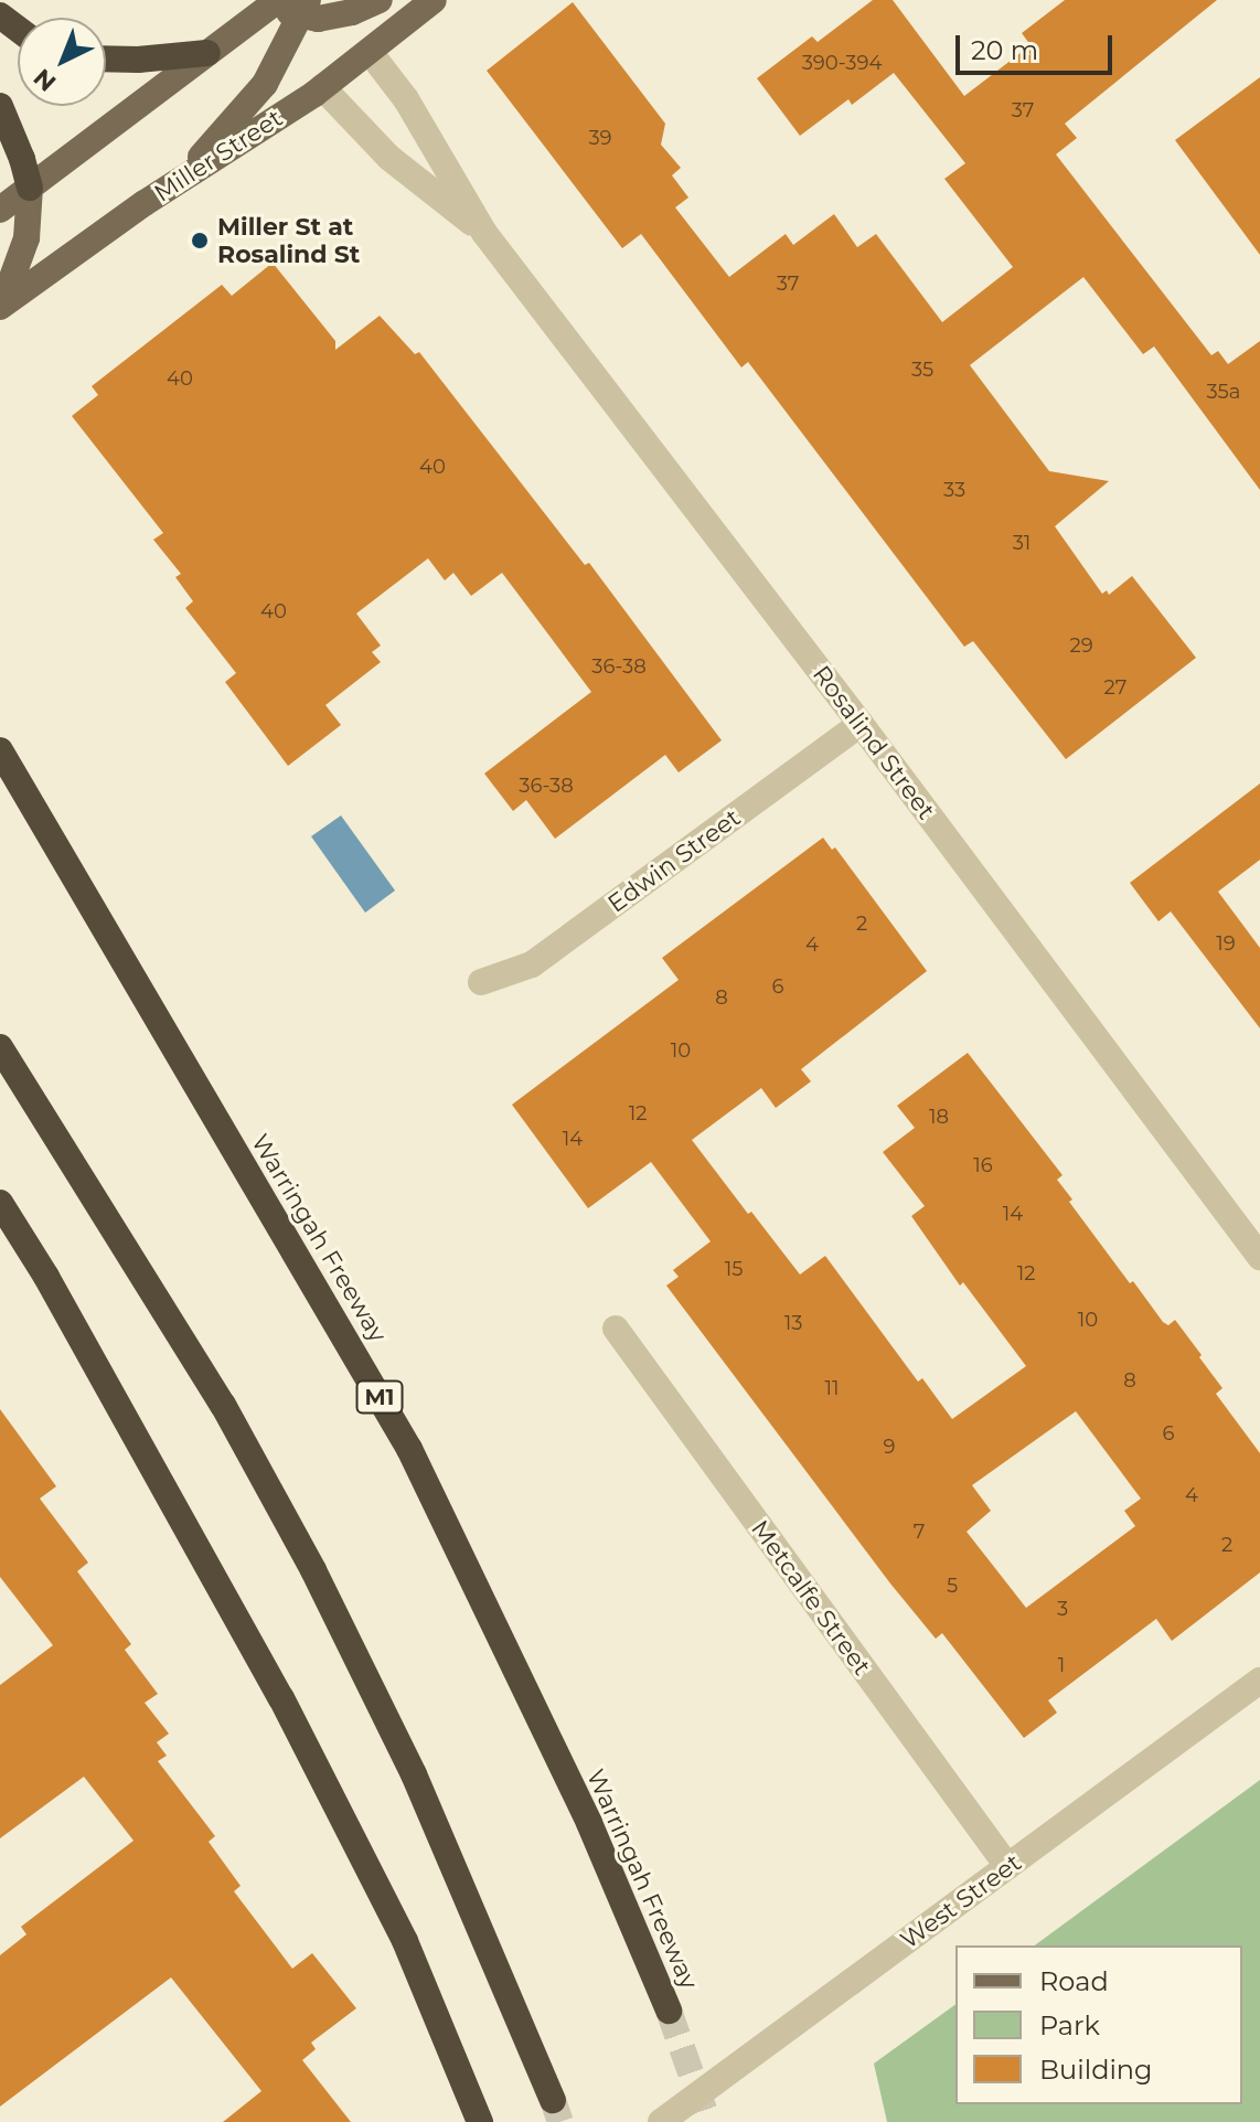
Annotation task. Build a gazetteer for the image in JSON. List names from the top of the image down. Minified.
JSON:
{"streets":{"highway":["Warringah Freeway","M1"],"main road":["Miller Street"],"street":["Rosalind Street","Edwin Street","Metcalfe Street","West Street"]},"crossings":[["Miller Street","Rosalind Street"],["Rosalind Street","Edwin Street"],["Metcalfe Street","West Street"]],"places":["Miller St at Rosalind St"],"house_numbers":["390-394","37","39","37","35","40","35a","40","33","31","40","29","36-38","27","36-38","2","19","4","6","8","10","12","18","14","16","14","15","12","10","13","8","11","6","9","4","7","2","5","3","1"],"legend":["Road","Park","Building"],"scale_bar":"20 m","north":"bottom left"}
